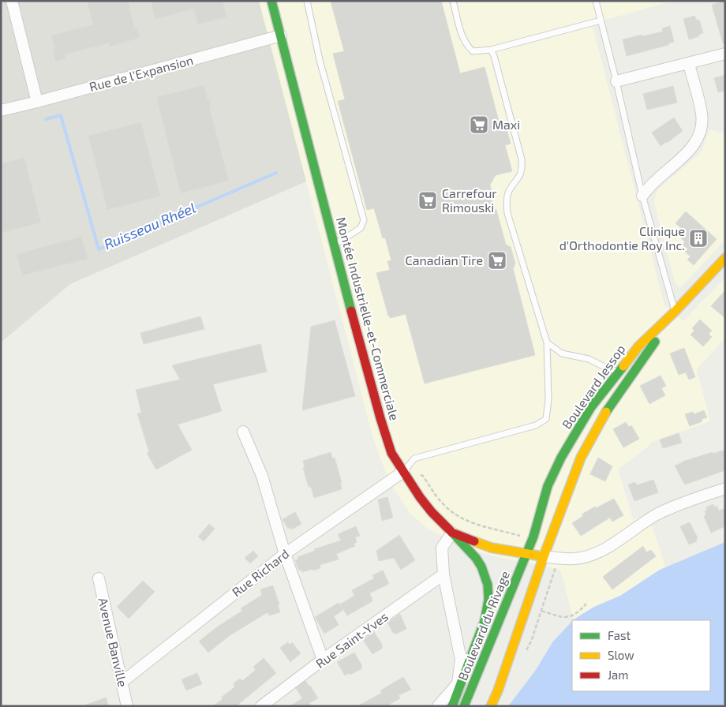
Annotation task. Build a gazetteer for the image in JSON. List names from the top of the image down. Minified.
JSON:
{"streets":{"main road":["Montée Industrielle-et-Commerciale","Boulevard Jessop","Boulevard du Rivage"],"street":["Rue de l'Expansion","Rue Richard","Rue Saint-Yves","Avenue Banville"]},"crossings":[["Rue de l'Expansion","Montée Industrielle-et-Commerciale"],["Montée Industrielle-et-Commerciale","Boulevard Jessop"],["Montée Industrielle-et-Commerciale","Rue Richard"],["Montée Industrielle-et-Commerciale","Boulevard du Rivage"],["Boulevard Jessop","Boulevard du Rivage"],["Rue Richard","Avenue Banville"]],"water":["Ruisseau Rhéel"],"places":{"supermarket":["Maxi","Carrefour Rimouski","Canadian Tire"],"building":["Clinique d'Orthodontie Roy Inc."]},"legend":["Fast","Slow","Jam"]}
